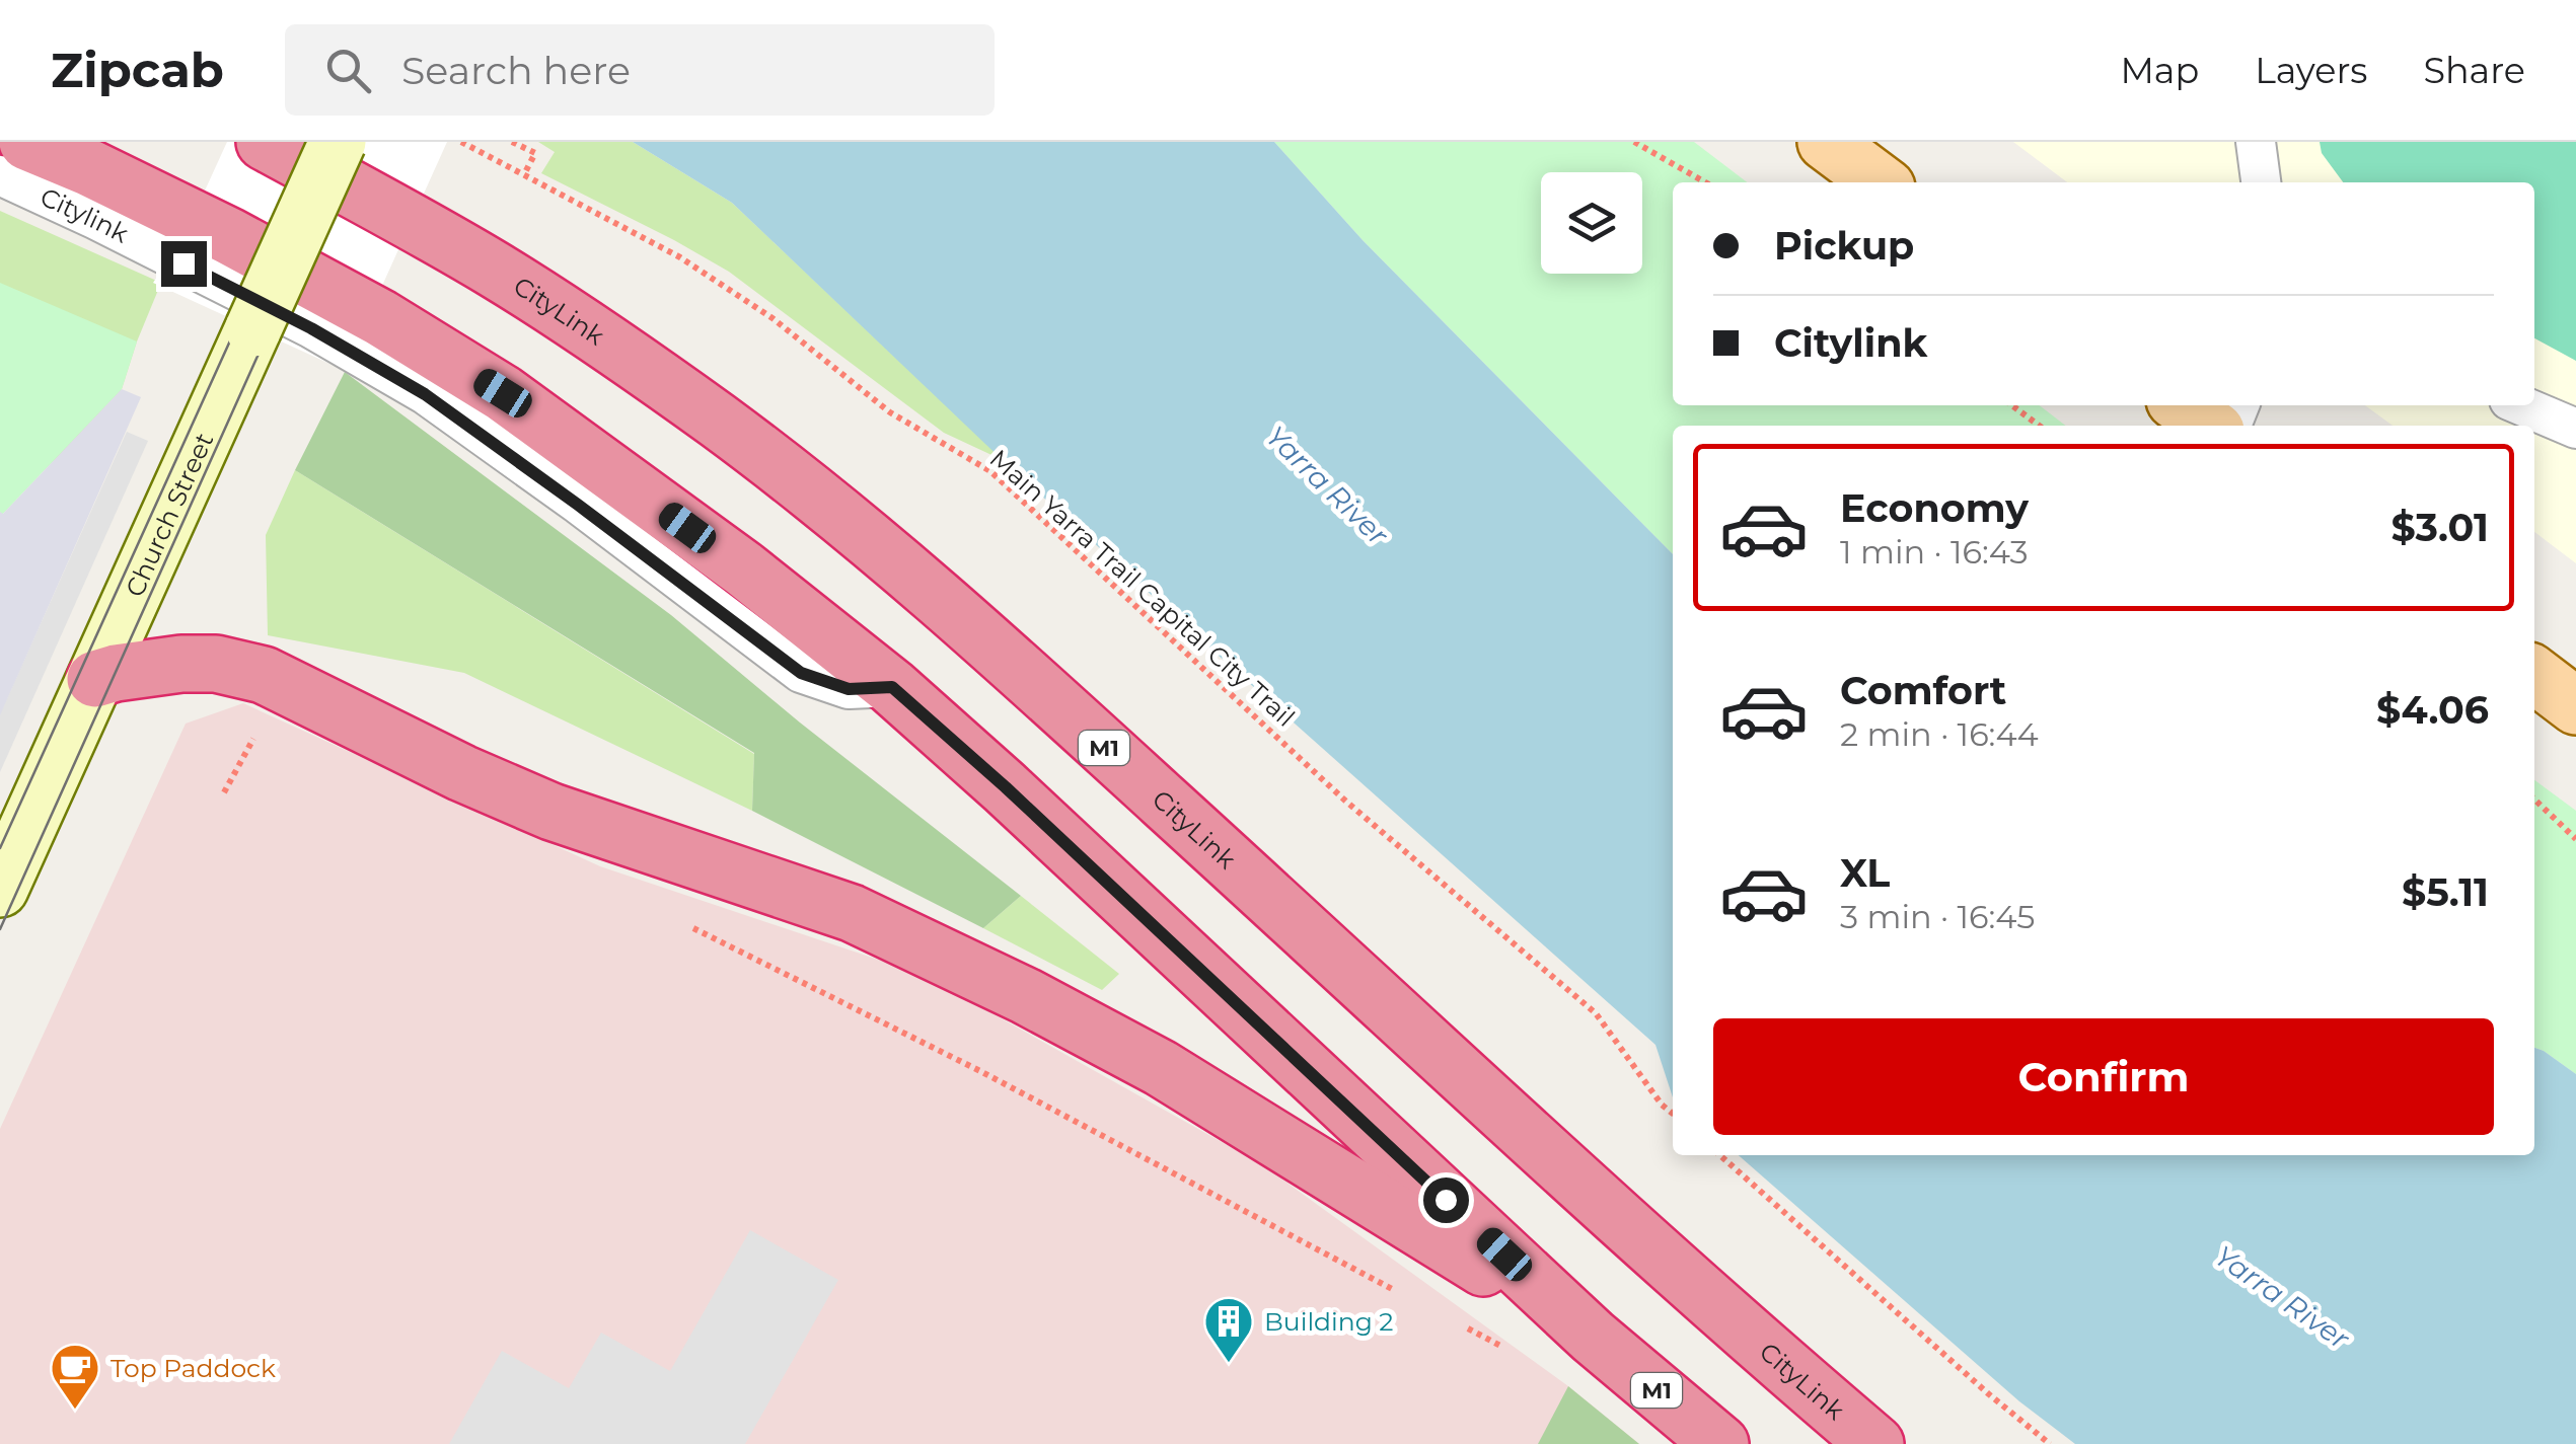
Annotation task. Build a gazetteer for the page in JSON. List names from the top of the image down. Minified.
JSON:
{"streets":{"highway":["CityLink","M1"],"main road":["Church Street"],"lane":["Citylink"],"path":["Main Yarra Trail Capital City Trail"]},"crossings":[["Citylink","M1"]],"water":["Yarra River"],"places":{"building":["Building 2"],"cafe":["Top Paddock"]},"page":{"header":"Zipcab","search":"Search here","nav":["Map","Layers","Share"],"banner":["Pickup","Citylink"],"list":[{"name":"Economy","note":"1 min · 16:43","value":"$3.01"},{"name":"Comfort","note":"2 min · 16:44","value":"$4.06"},{"name":"XL","note":"3 min · 16:45","value":"$5.11"}],"buttons":"Confirm"}}
